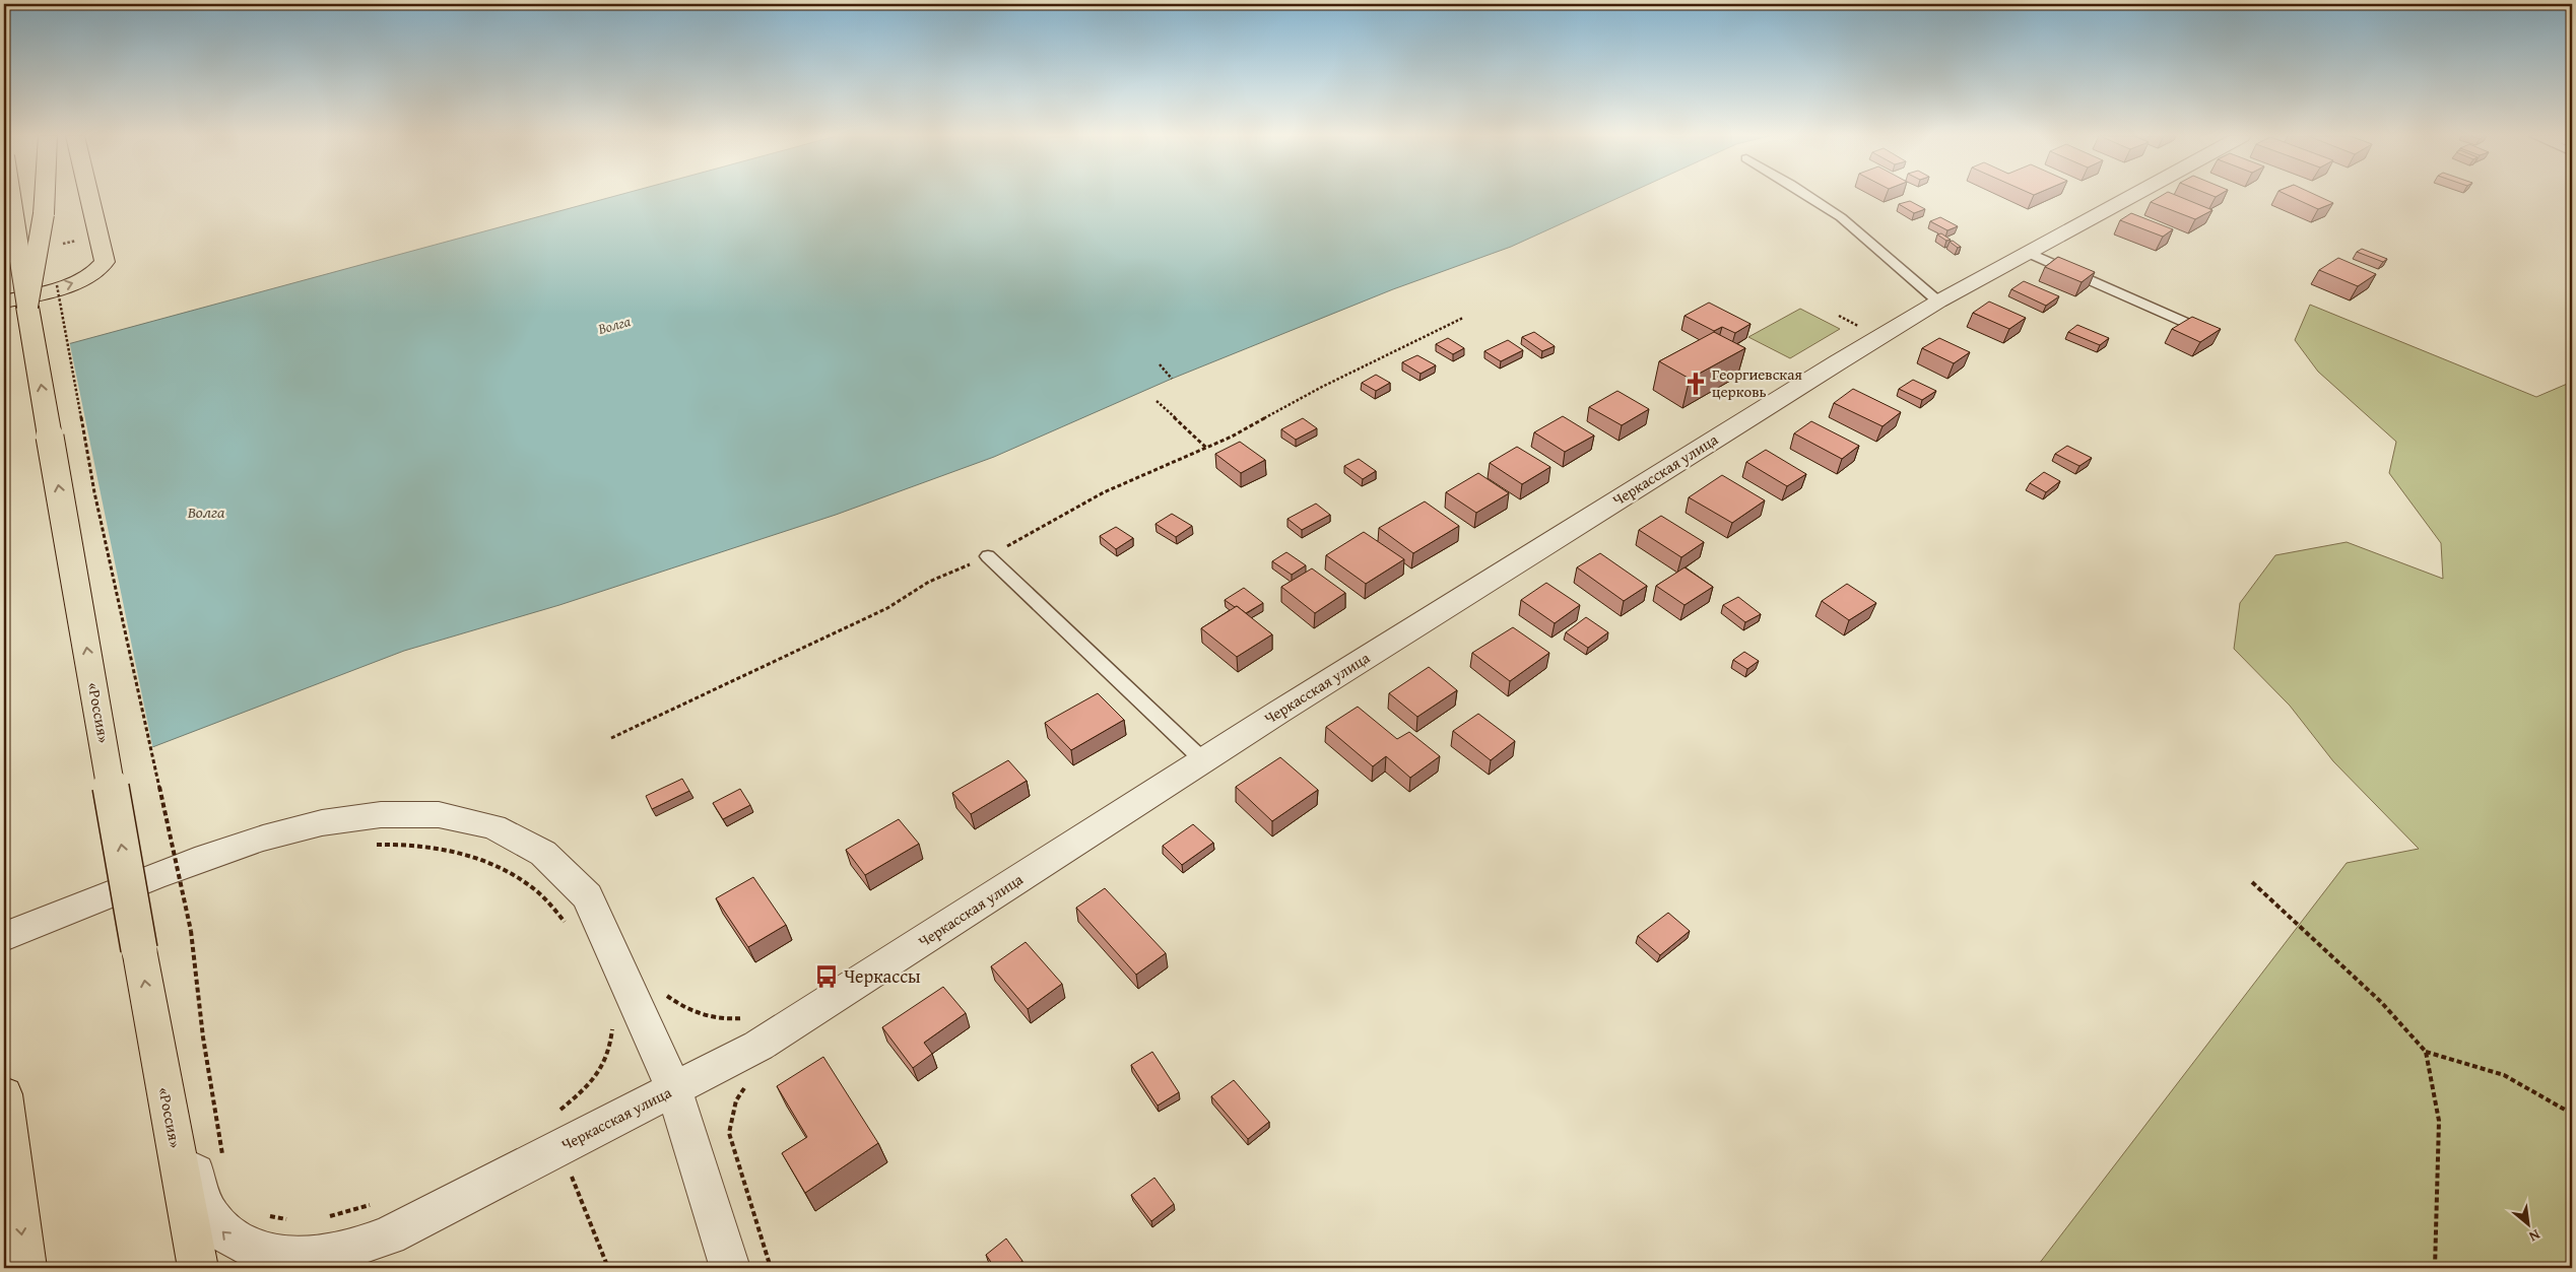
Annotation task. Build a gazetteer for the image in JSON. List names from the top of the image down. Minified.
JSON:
{"streets":{"main road":["«Россия»"],"street":["Черкасская улица"]},"crossings":[["Черкасская улица","«Россия»"]],"one_way":["«Россия»"],"water":["Волга"],"places":{"church":["Георгиевская церковь"],"bus stop":["Черкассы"]},"north":"bottom right"}
